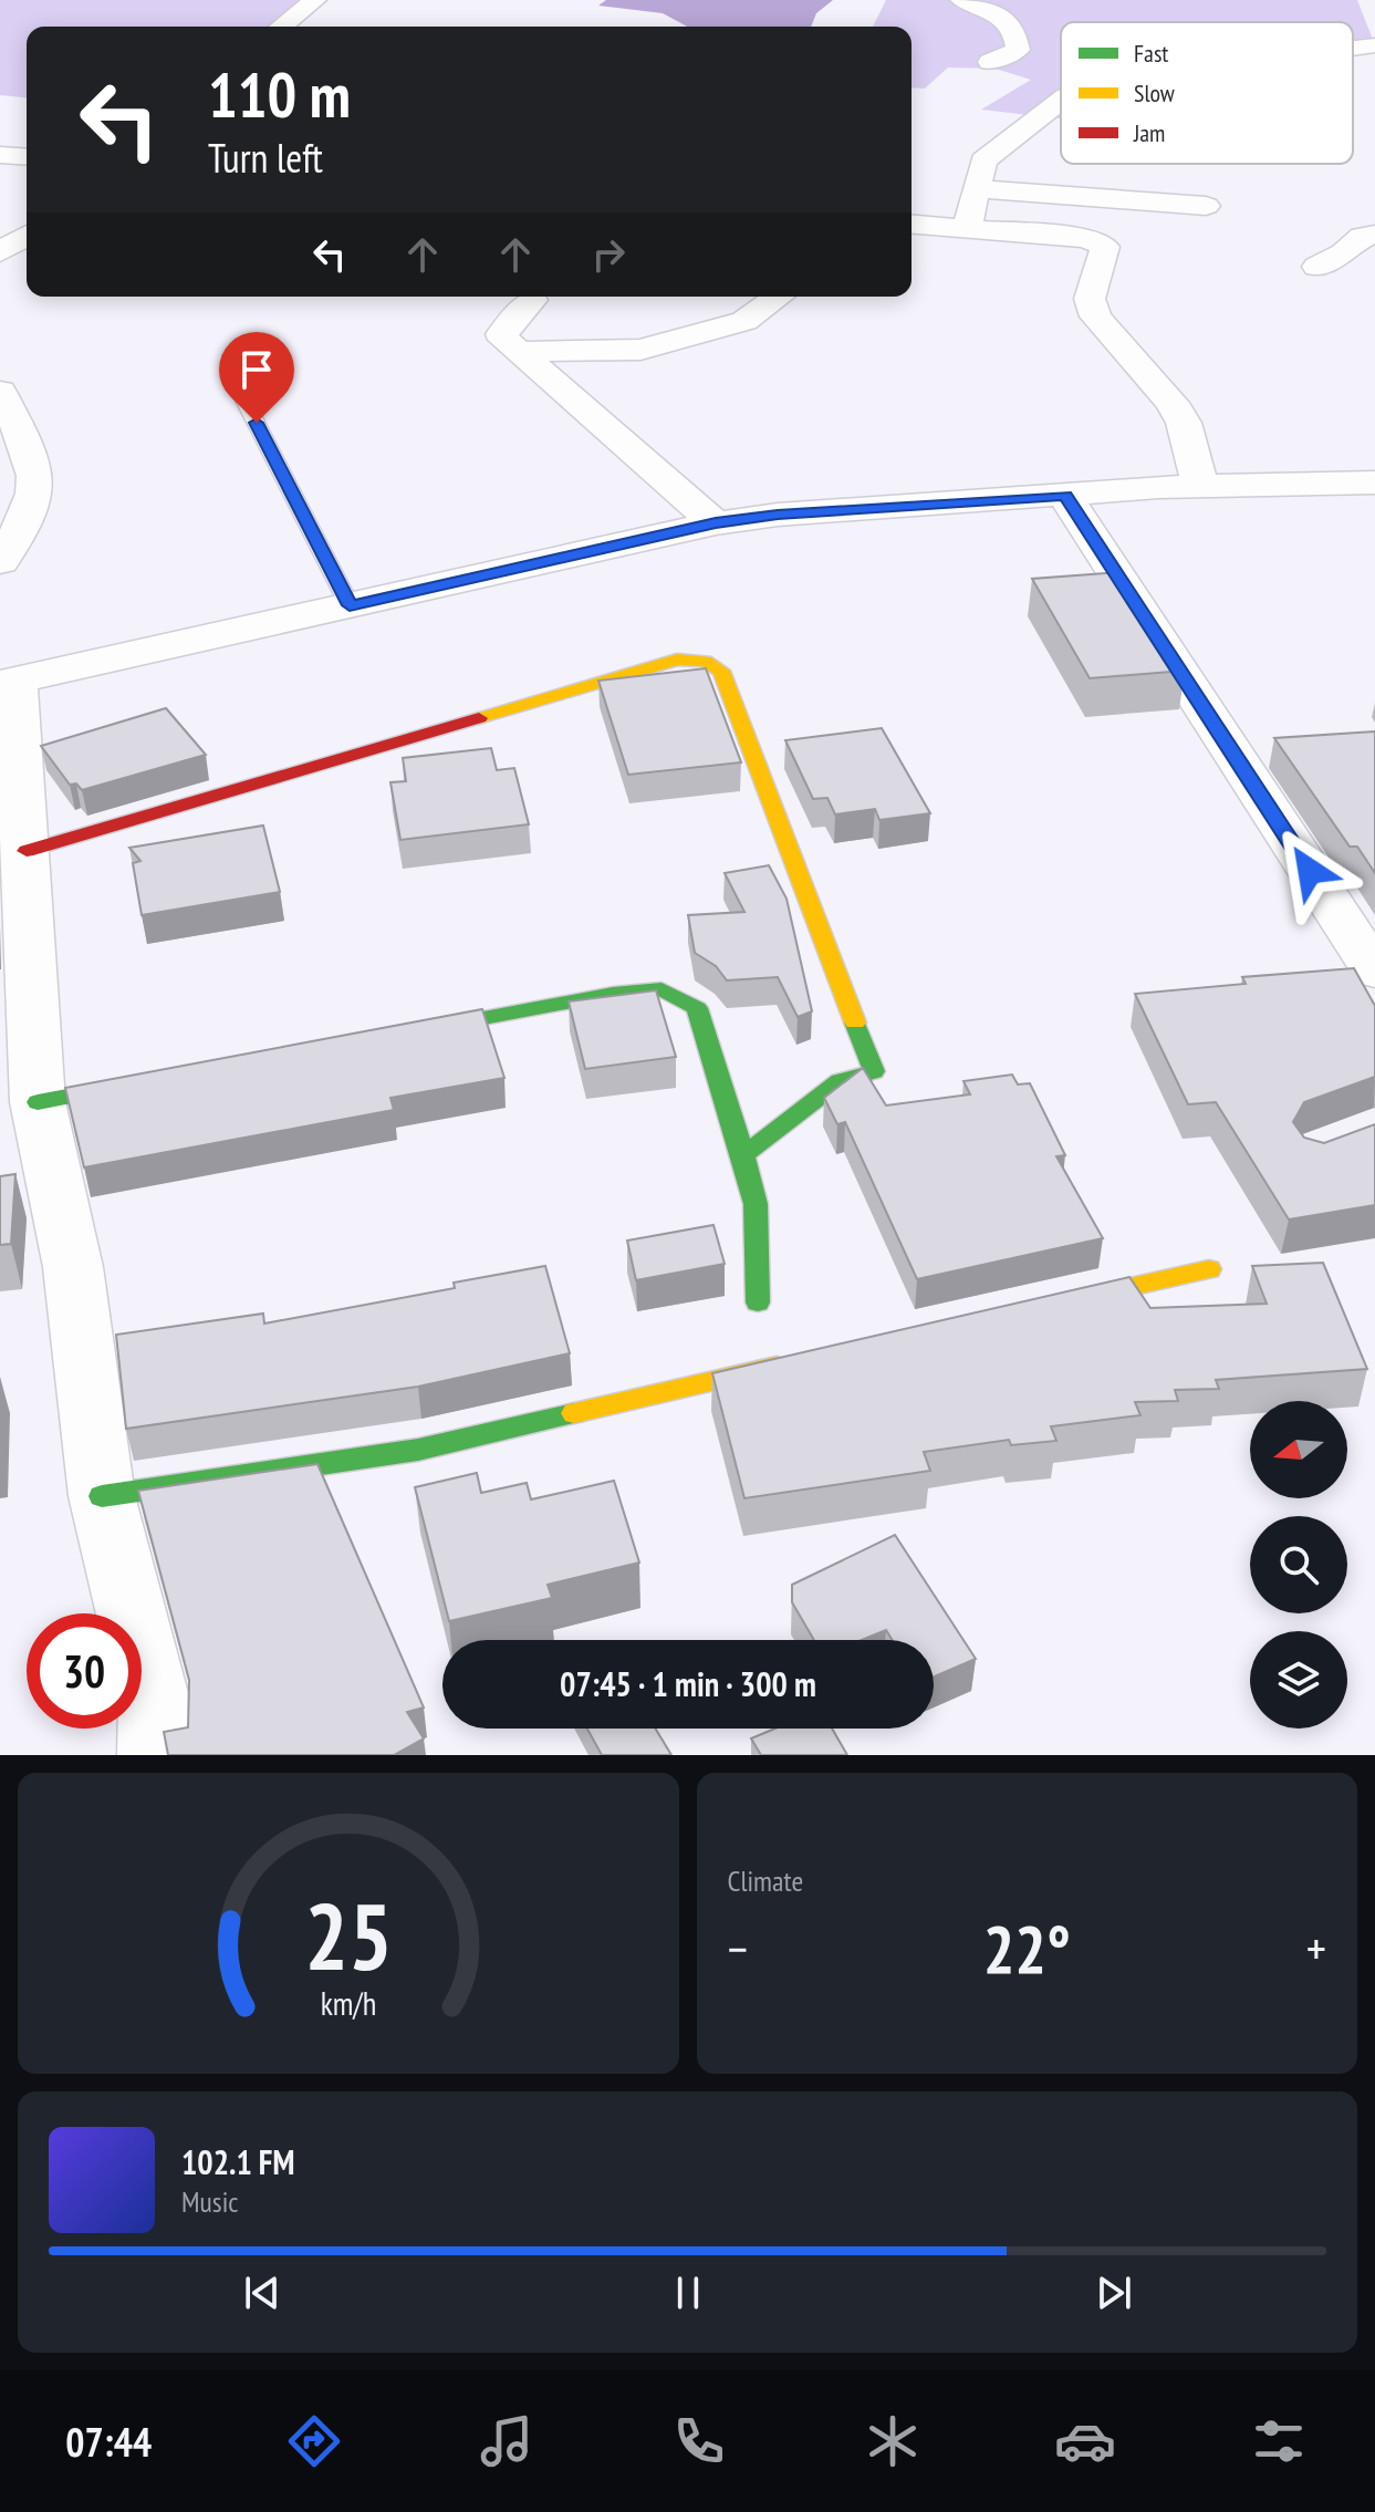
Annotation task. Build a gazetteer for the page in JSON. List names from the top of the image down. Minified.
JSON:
{"legend":["Fast","Slow","Jam"],"north":"left","page":{"turn":["110 m","Turn left"],"limit":"30","trip":"07:45 · 1 min · 300 m","tile":"Climate","heat":["−","22°","+"],"song":["102.1 FM","Music"],"tabs":"07:44","gauge":["25","km/h"]}}
